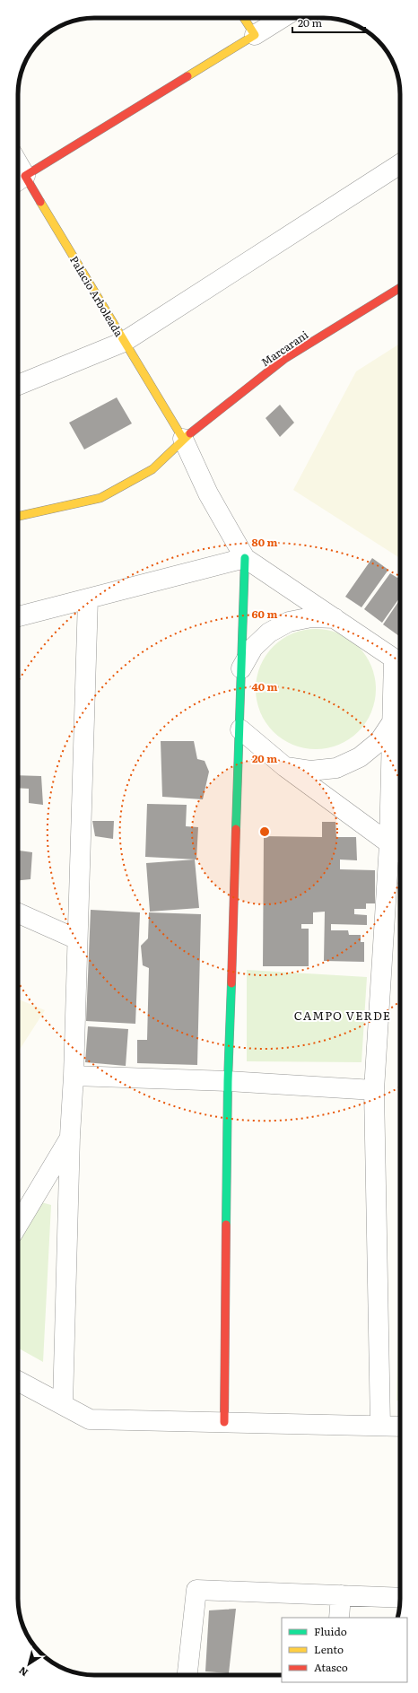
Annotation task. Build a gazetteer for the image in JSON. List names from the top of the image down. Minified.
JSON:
{"streets":{"street":["Palacio Arboleada","Marcarani"]},"crossings":[["Palacio Arboleada","Marcarani"]],"districts":["CAMPO VERDE"],"legend":["Fluido","Lento","Atasco"],"scale_bar":"20 m","north":"bottom left","rings":["80 m","60 m","40 m","20 m"]}
